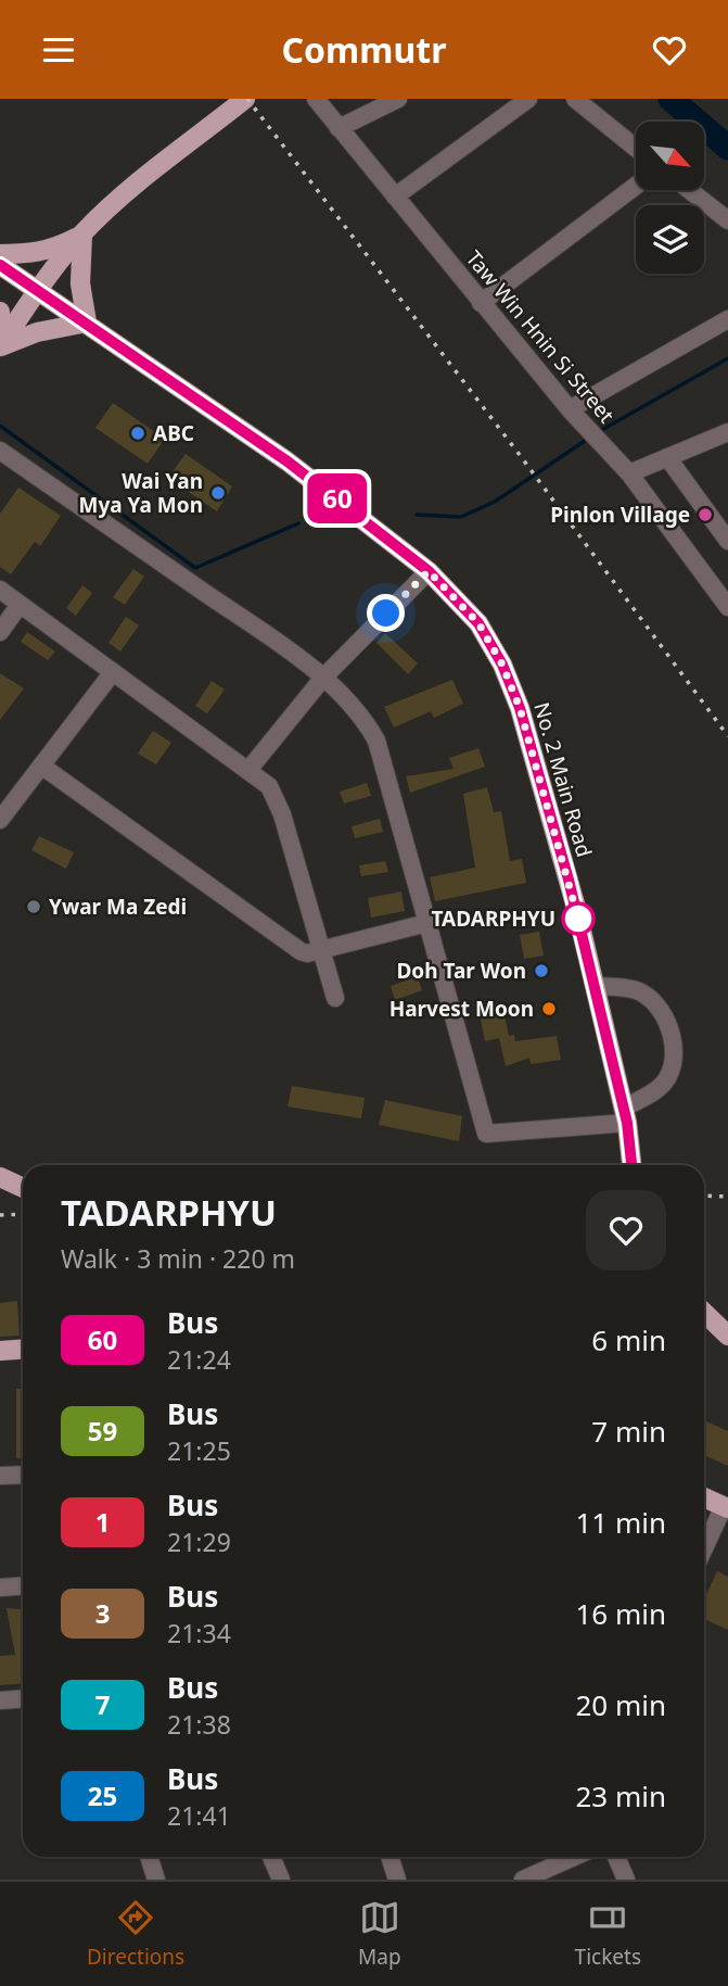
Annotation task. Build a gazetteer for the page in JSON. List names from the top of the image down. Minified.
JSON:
{"streets":{"main road":["No. 2 Main Road"],"street":["Taw Win Hnin Si Street"]},"places":["ABC","Wai Yan Mya Ya Mon","Pinlon Village","Ywar Ma Zedi","TADARPHYU","Doh Tar Won","Harvest Moon"],"lines":["bus line 60"],"north":"bottom right","page":{"header":"Commutr","on_map":"60","heading":["TADARPHYU","Walk · 3 min · 220 m"],"list":[{"mark":"60","name":"Bus","note":"21:24","value":"6 min"},{"mark":"59","name":"Bus","note":"21:25","value":"7 min"},{"mark":"1","name":"Bus","note":"21:29","value":"11 min"},{"mark":"3","name":"Bus","note":"21:34","value":"16 min"},{"mark":"7","name":"Bus","note":"21:38","value":"20 min"},{"mark":"25","name":"Bus","note":"21:41","value":"23 min"}],"tabs":["Directions","Map","Tickets"]}}
